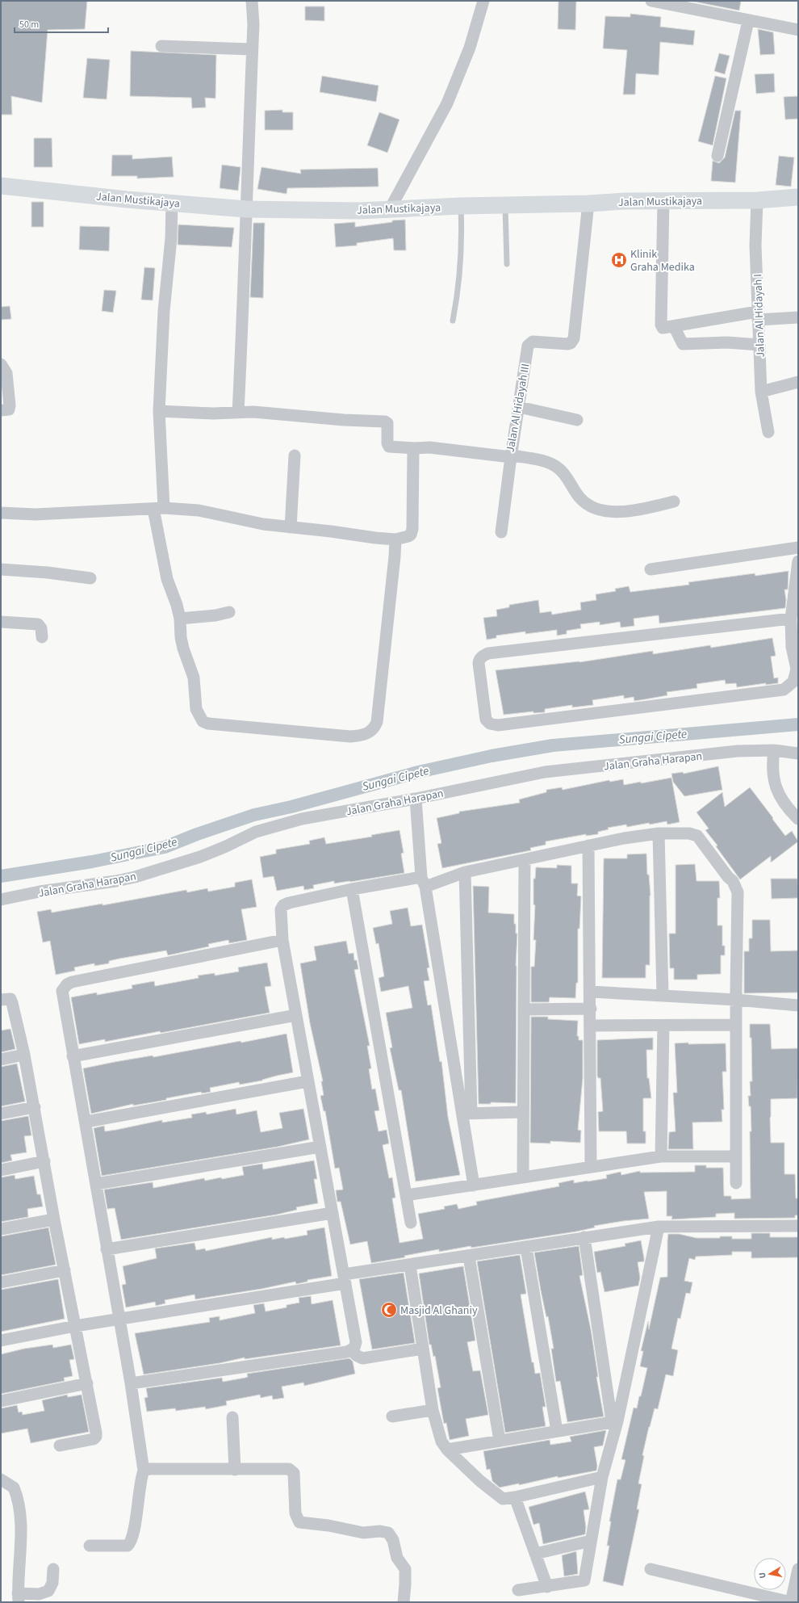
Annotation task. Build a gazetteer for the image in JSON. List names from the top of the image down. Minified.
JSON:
{"streets":{"main road":["Jalan Mustikajaya"],"street":["Jalan Al Hidayah I","Jalan Al Hidayah III","Jalan Graha Harapan"]},"crossings":[["Jalan Mustikajaya","Jalan Al Hidayah I"],["Jalan Mustikajaya","Jalan Al Hidayah III"]],"water":["Sungai Cipete"],"places":{"hospital":["Klinik Graha Medika"],"mosque":["Masjid Al Ghaniy"]},"scale_bar":"50 m","north":"left"}
